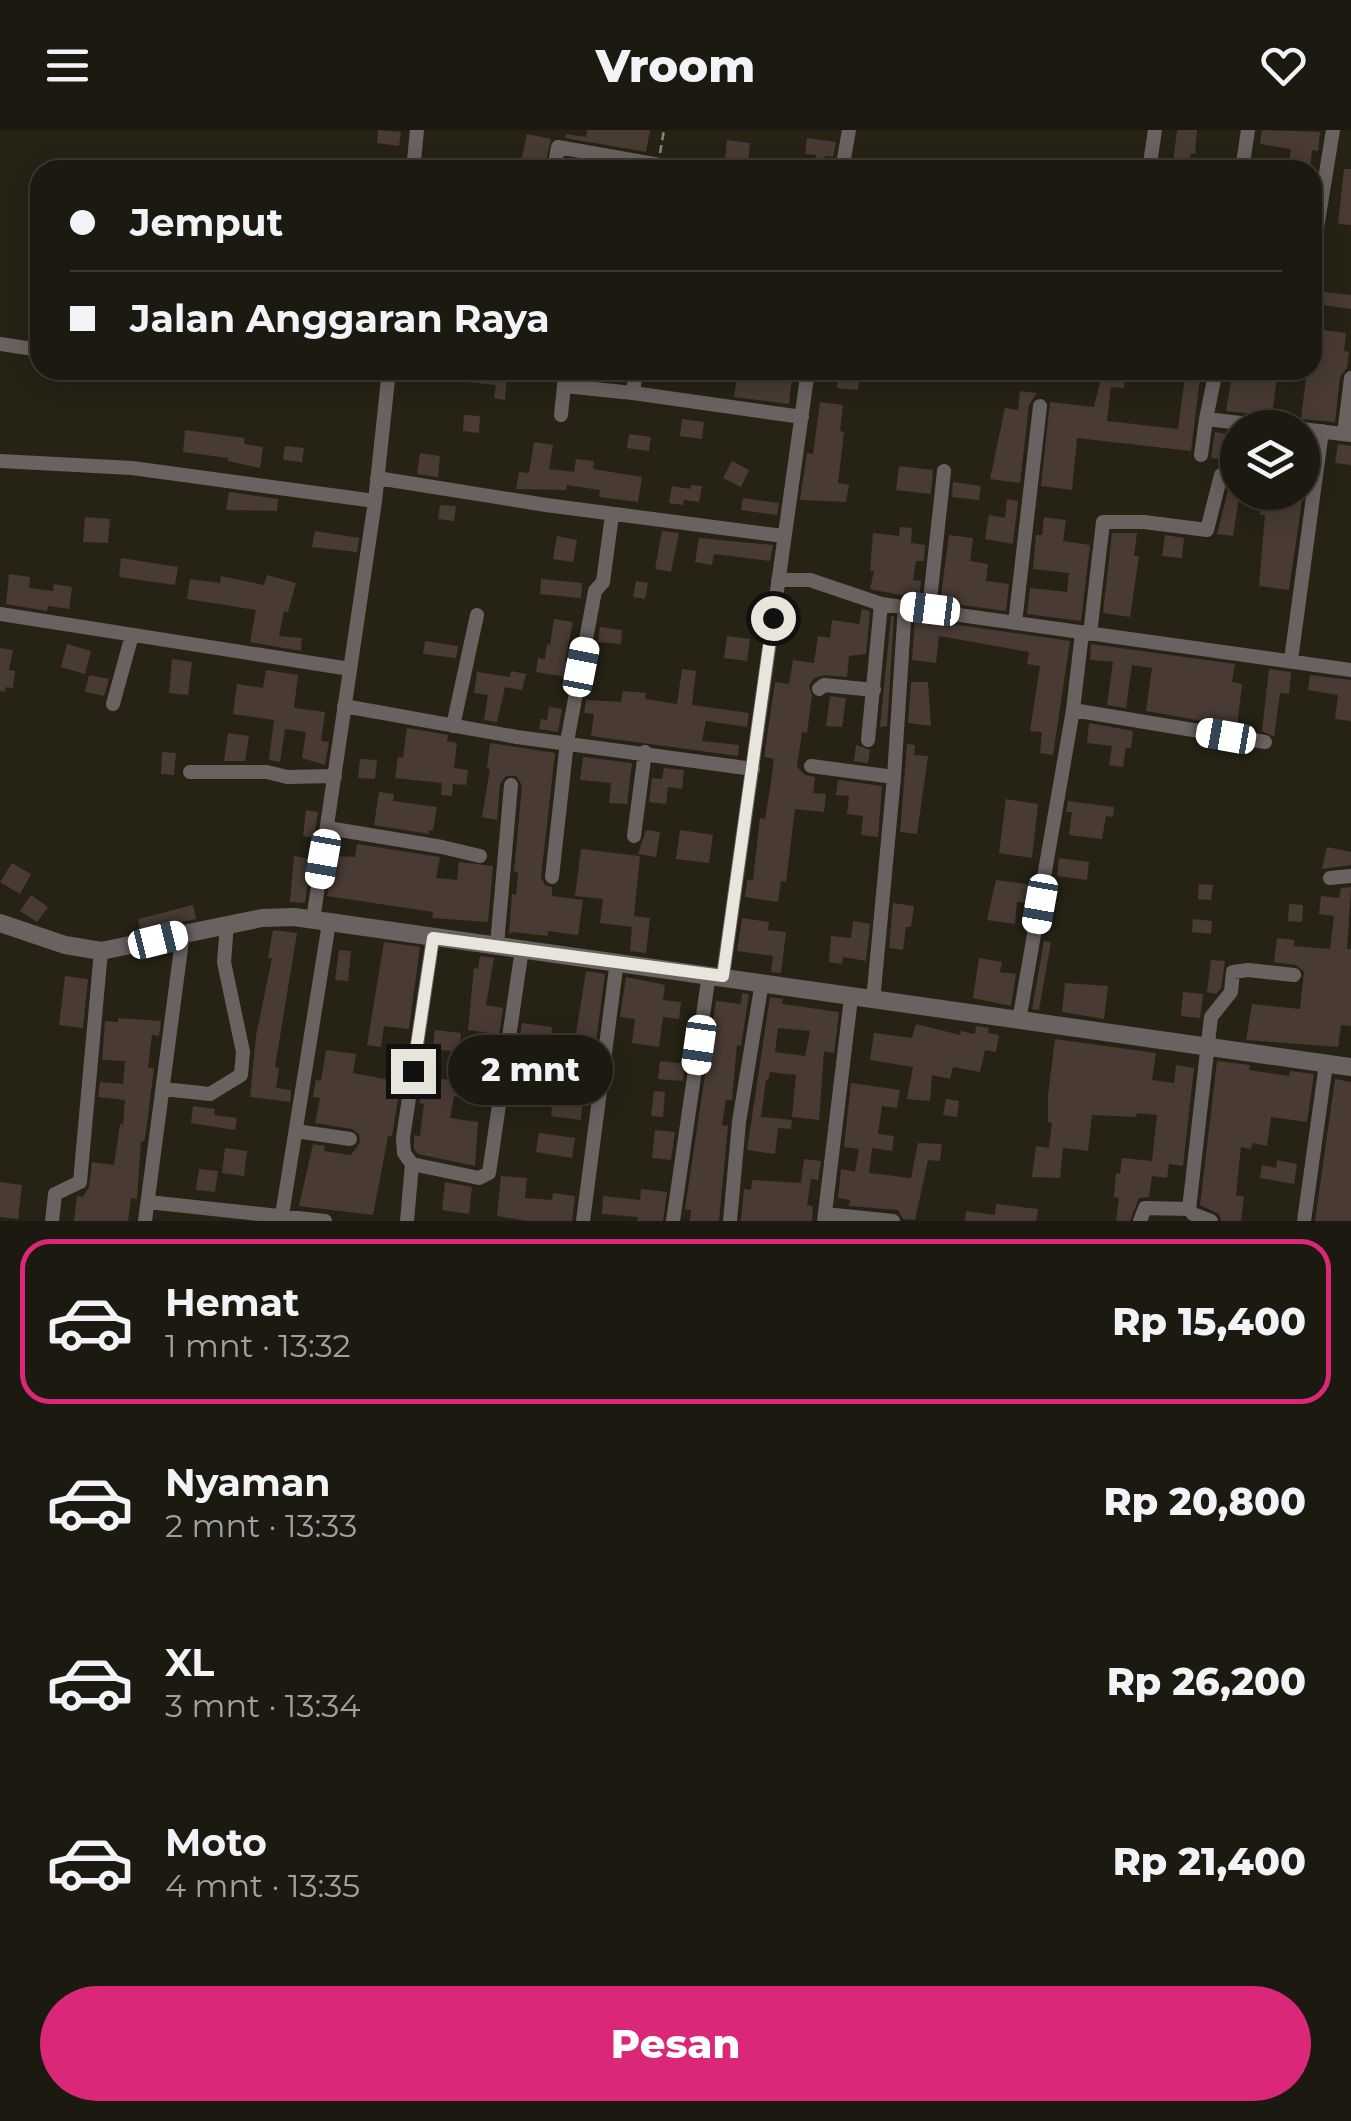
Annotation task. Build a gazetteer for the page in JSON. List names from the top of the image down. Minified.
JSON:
{"page":{"header":"Vroom","banner":["Jemput","Jalan Anggaran Raya"],"bubble":"2 mnt","list":[{"name":"Hemat","note":"1 mnt · 13:32","value":"Rp 15,400"},{"name":"Nyaman","note":"2 mnt · 13:33","value":"Rp 20,800"},{"name":"XL","note":"3 mnt · 13:34","value":"Rp 26,200"},{"name":"Moto","note":"4 mnt · 13:35","value":"Rp 21,400"}],"buttons":"Pesan"}}
